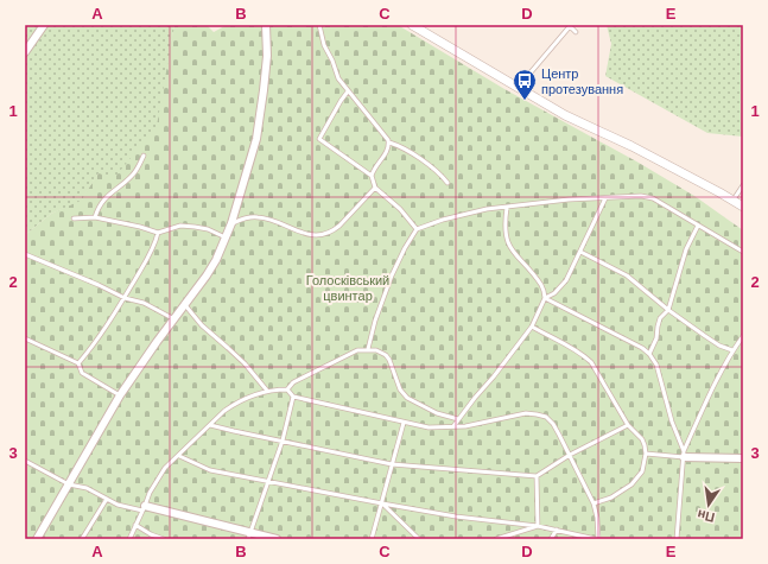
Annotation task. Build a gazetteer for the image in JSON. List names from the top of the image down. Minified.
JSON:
{"parks":["Голосківський цвинтар"],"places":{"bus stop":["Центр протезування"]},"north":"bottom","grid":{"columns":["A","B","C","D","E"],"rows":["1","2","3"]}}
